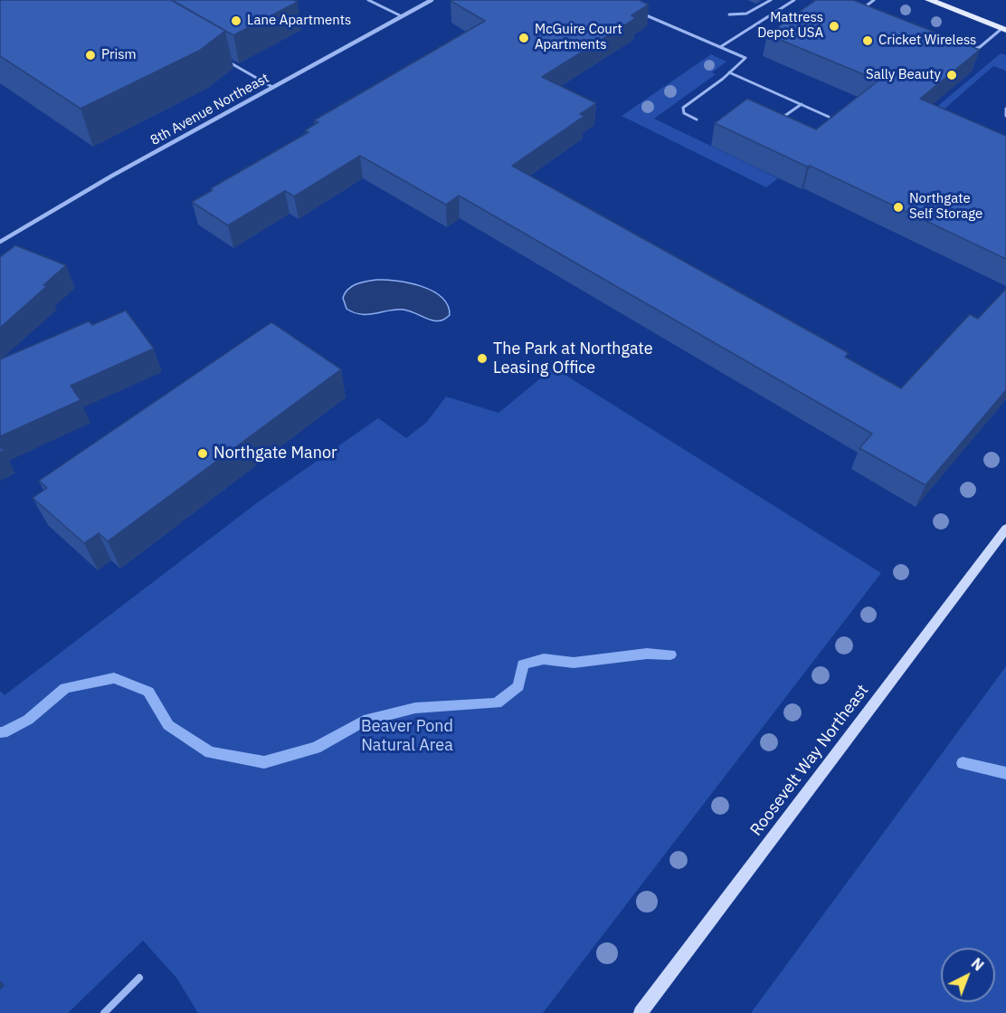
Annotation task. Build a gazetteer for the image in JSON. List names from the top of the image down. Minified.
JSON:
{"streets":{"main road":["Roosevelt Way Northeast"],"street":["8th Avenue Northeast"]},"parks":["Beaver Pond Natural Area"],"places":["Lane Apartments","Mattress Depot USA","McGuire Court Apartments","Cricket Wireless","Prism","Sally Beauty","Northgate Self Storage","The Park at Northgate Leasing Office","Northgate Manor"],"north":"top right"}
